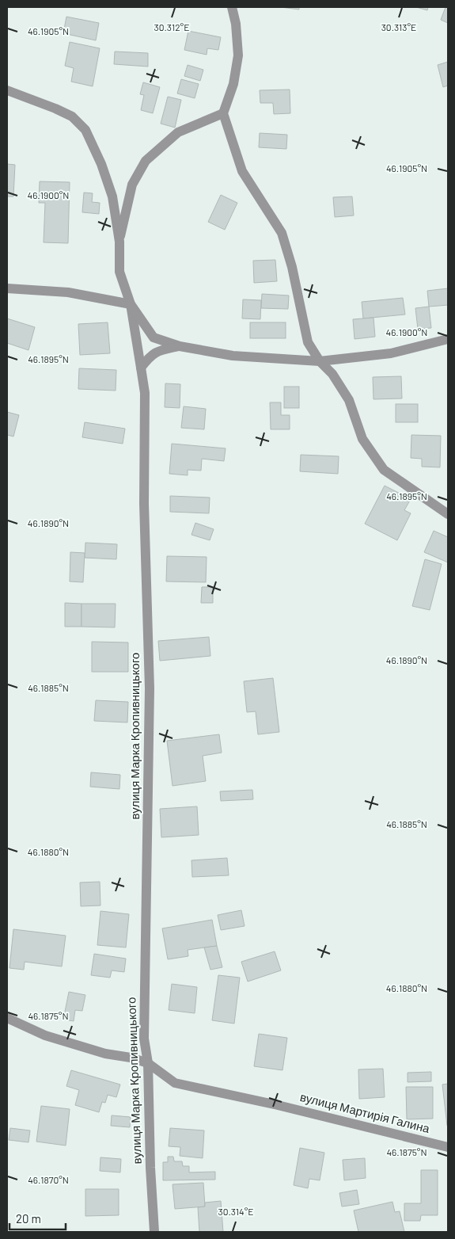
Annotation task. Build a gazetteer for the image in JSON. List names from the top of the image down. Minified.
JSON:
{"streets":{"street":["вулиця Марка Кропивницького","вулиця Мартирія Галина"]},"crossings":[["вулиця Марка Кропивницького","вулиця Мартирія Галина"]],"scale_bar":"20 m","coordinates":["30.312°E","30.313°E","46.1905°N","46.1900°N","46.1895°N","46.1890°N","46.1885°N","46.1880°N","46.1875°N","46.1870°N","30.314°E"]}
